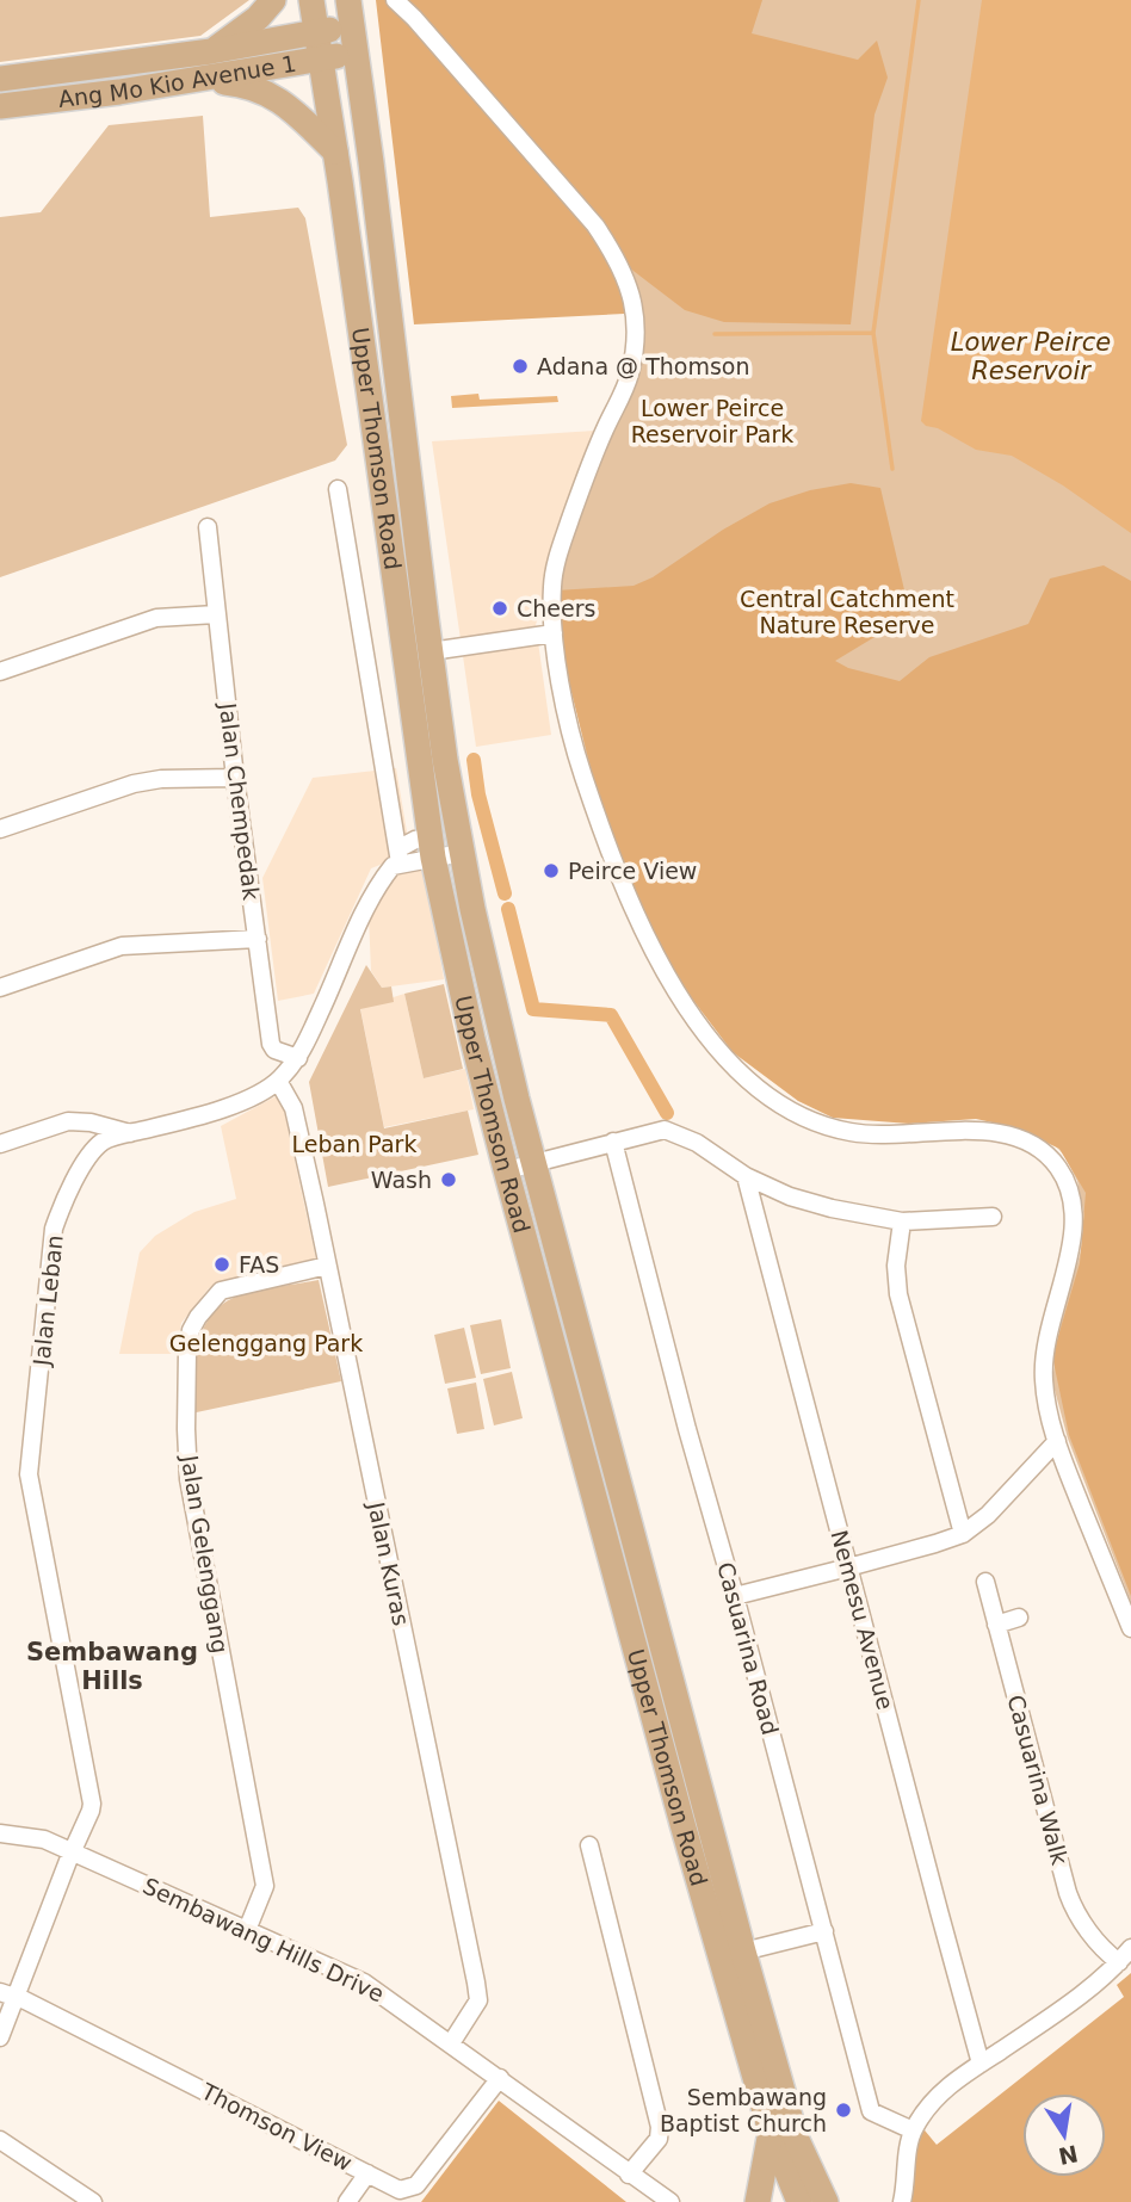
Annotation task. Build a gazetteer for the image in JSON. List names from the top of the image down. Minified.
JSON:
{"streets":{"main road":["Ang Mo Kio Avenue 1","Upper Thomson Road"],"street":["Jalan Chempedak","Jalan Leban","Jalan Gelenggang","Jalan Kuras","Nemesu Avenue","Casuarina Road","Casuarina Walk","Sembawang Hills Drive","Thomson View"]},"crossings":[["Ang Mo Kio Avenue 1","Upper Thomson Road"],["Jalan Chempedak","Jalan Leban"],["Jalan Leban","Jalan Kuras"],["Jalan Leban","Sembawang Hills Drive"],["Jalan Leban","Thomson View"],["Jalan Gelenggang","Jalan Kuras"],["Jalan Gelenggang","Sembawang Hills Drive"],["Jalan Kuras","Sembawang Hills Drive"],["Sembawang Hills Drive","Thomson View"]],"districts":["Sembawang Hills"],"water":["Lower Peirce Reservoir"],"parks":["Lower Peirce Reservoir Park","Central Catchment Nature Reserve","Leban Park","Gelenggang Park"],"places":["Adana @ Thomson","Cheers","Peirce View","Wash","FAS","Sembawang Baptist Church"],"north":"bottom"}
